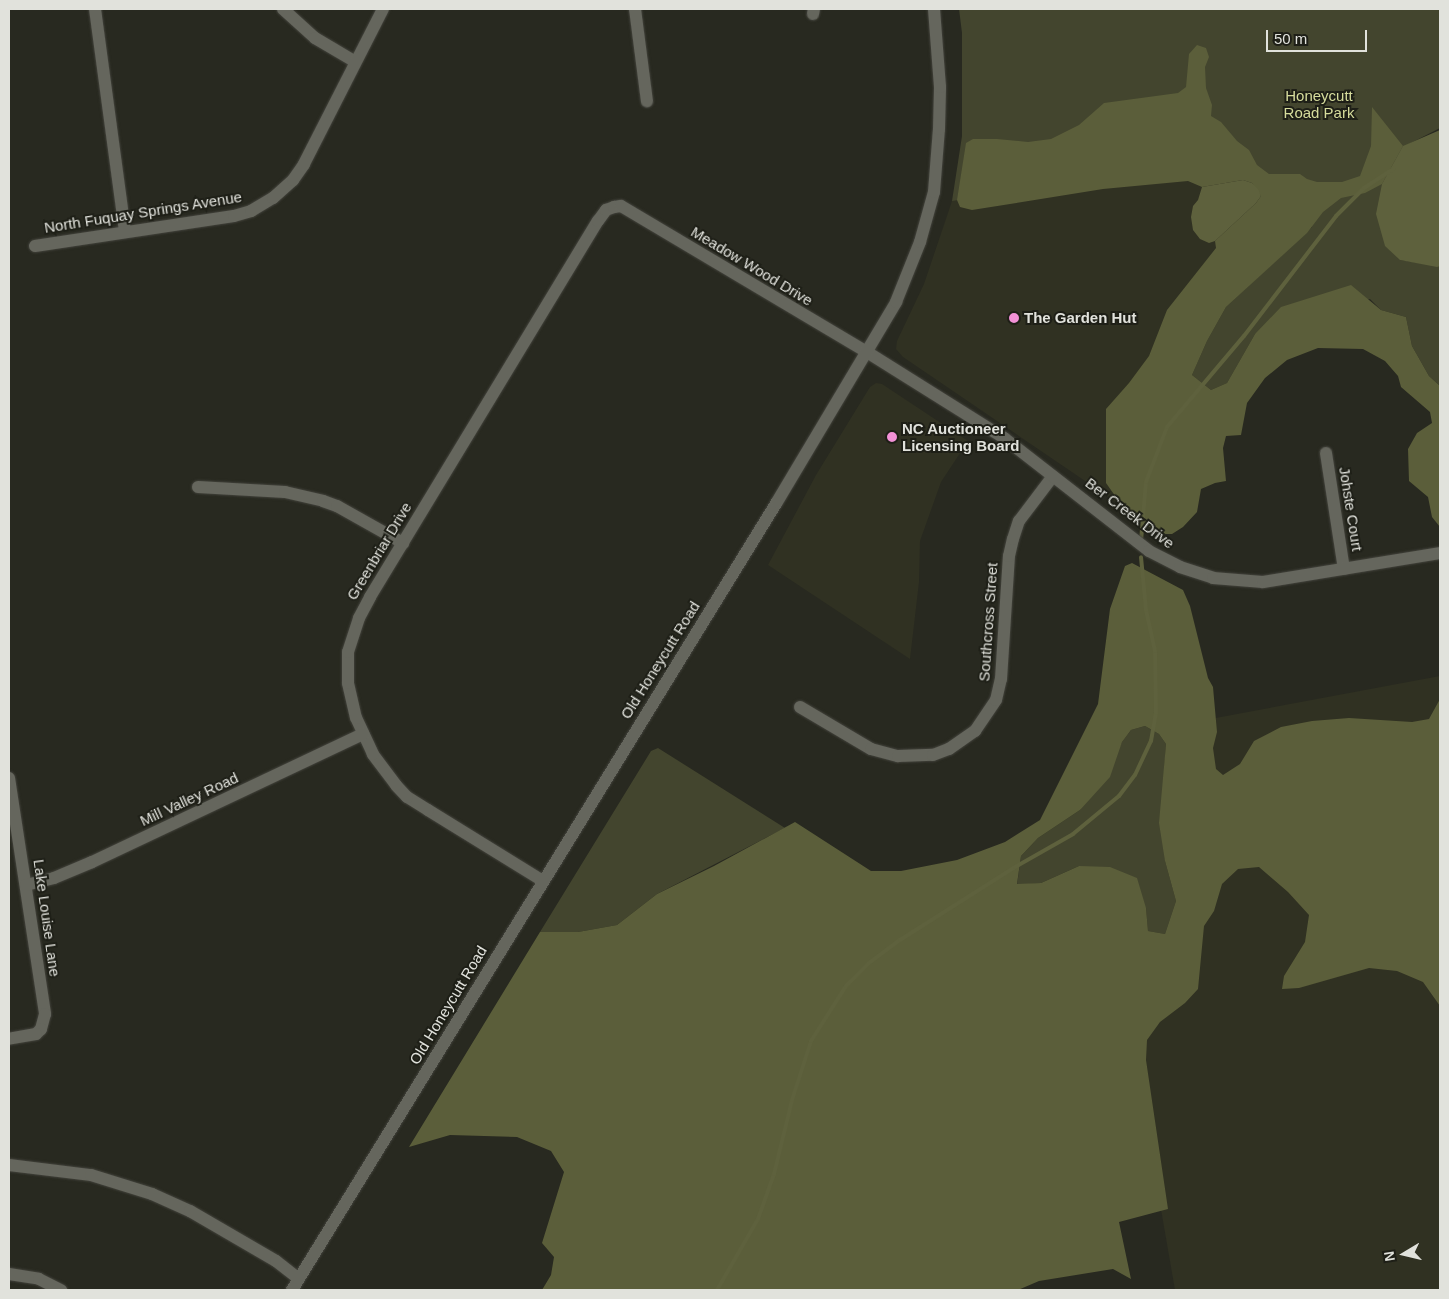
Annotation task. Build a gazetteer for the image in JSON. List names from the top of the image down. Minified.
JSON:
{"streets":{"street":["North Fuquay Springs Avenue","Meadow Wood Drive","Johste Court","Ber Creek Drive","Greenbriar Drive","Southcross Street","Old Honeycutt Road","Mill Valley Road","Lake Louise Lane"]},"crossings":[["Meadow Wood Drive","Ber Creek Drive"],["Meadow Wood Drive","Greenbriar Drive"],["Meadow Wood Drive","Old Honeycutt Road"],["Johste Court","Ber Creek Drive"],["Ber Creek Drive","Southcross Street"],["Ber Creek Drive","Old Honeycutt Road"],["Greenbriar Drive","Old Honeycutt Road"],["Greenbriar Drive","Mill Valley Road"],["Mill Valley Road","Lake Louise Lane"]],"parks":["Honeycutt Road Park"],"places":["The Garden Hut","NC Auctioneer Licensing Board"],"scale_bar":"50 m","north":"left"}
